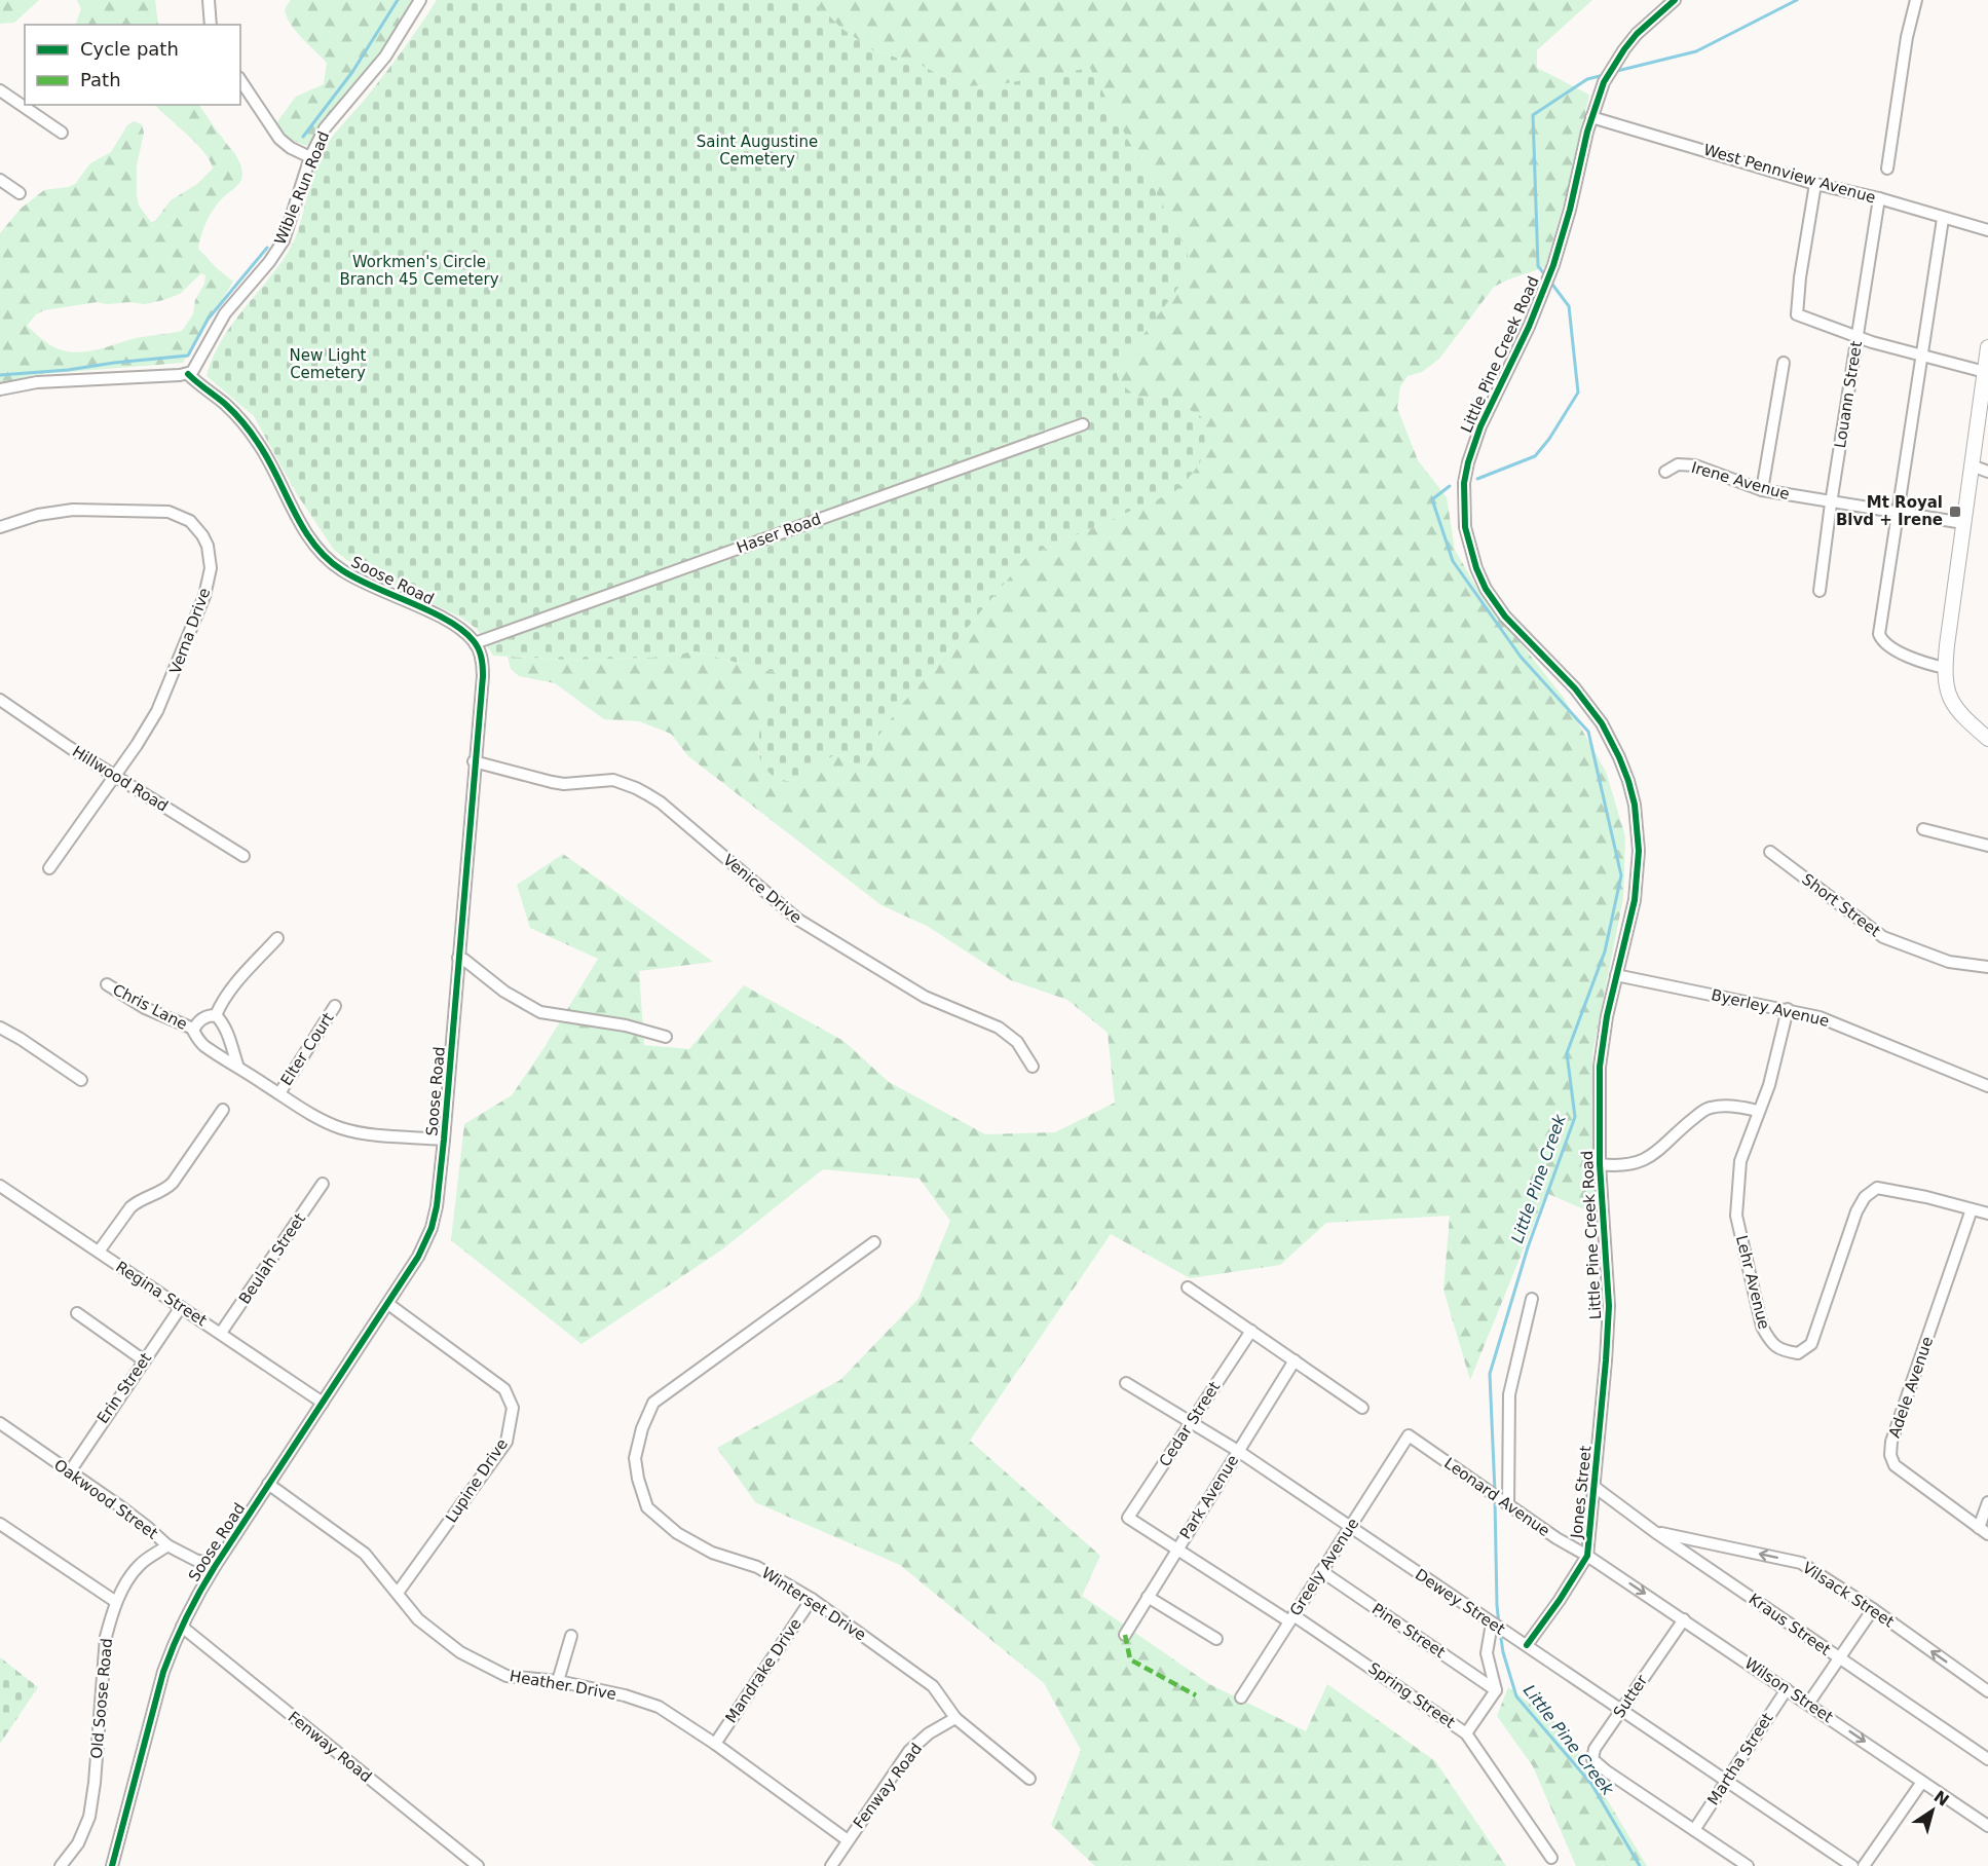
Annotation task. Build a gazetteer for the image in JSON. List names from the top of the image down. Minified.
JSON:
{"streets":{"street":["West Pennview Avenue","Wible Run Road","Little Pine Creek Road","Louann Street","Irene Avenue","Haser Road","Soose Road","Verna Drive","Hillwood Road","Venice Drive","Short Street","Chris Lane","Byerley Avenue","Elter Court","Beulah Street","Lehr Avenue","Regina Street","Adele Avenue","Erin Street","Cedar Street","Lupine Drive","Jones Street","Park Avenue","Leonard Avenue","Oakwood Street","Greely Avenue","Vilsack Street","Dewey Street","Winterset Drive","Kraus Street","Pine Street","Mandrake Drive","Heather Drive","Wilson Street","Spring Street","Sutter","Old Soose Road","Fenway Road","Martha Street"]},"crossings":[["West Pennview Avenue","Little Pine Creek Road"],["West Pennview Avenue","Louann Street"],["Wible Run Road","Soose Road"],["Little Pine Creek Road","Byerley Avenue"],["Little Pine Creek Road","Jones Street"],["Louann Street","Irene Avenue"],["Haser Road","Soose Road"],["Soose Road","Venice Drive"],["Soose Road","Regina Street"],["Soose Road","Lupine Drive"],["Soose Road","Oakwood Street"],["Soose Road","Heather Drive"],["Soose Road","Fenway Road"],["Verna Drive","Hillwood Road"],["Byerley Avenue","Lehr Avenue"],["Beulah Street","Regina Street"],["Lehr Avenue","Adele Avenue"],["Regina Street","Erin Street"],["Erin Street","Oakwood Street"],["Cedar Street","Dewey Street"],["Cedar Street","Spring Street"],["Lupine Drive","Heather Drive"],["Jones Street","Leonard Avenue"],["Jones Street","Dewey Street"],["Jones Street","Kraus Street"],["Jones Street","Wilson Street"],["Park Avenue","Dewey Street"],["Park Avenue","Spring Street"],["Leonard Avenue","Greely Avenue"],["Leonard Avenue","Wilson Street"],["Oakwood Street","Old Soose Road"],["Greely Avenue","Dewey Street"],["Greely Avenue","Pine Street"],["Greely Avenue","Spring Street"],["Vilsack Street","Kraus Street"],["Dewey Street","Sutter"],["Dewey Street","Martha Street"],["Winterset Drive","Mandrake Drive"],["Winterset Drive","Fenway Road"],["Mandrake Drive","Heather Drive"],["Heather Drive","Fenway Road"],["Wilson Street","Sutter"],["Wilson Street","Martha Street"],["Sutter","Martha Street"]],"one_way":["Vilsack Street","Wilson Street"],"water":["Little Pine Creek"],"parks":["Saint Augustine Cemetery","Workmen's Circle Branch 45 Cemetery","New Light Cemetery"],"places":{"transit":["Mt Royal Blvd + Irene"]},"legend":["Cycle path","Path"],"north":"top right"}
